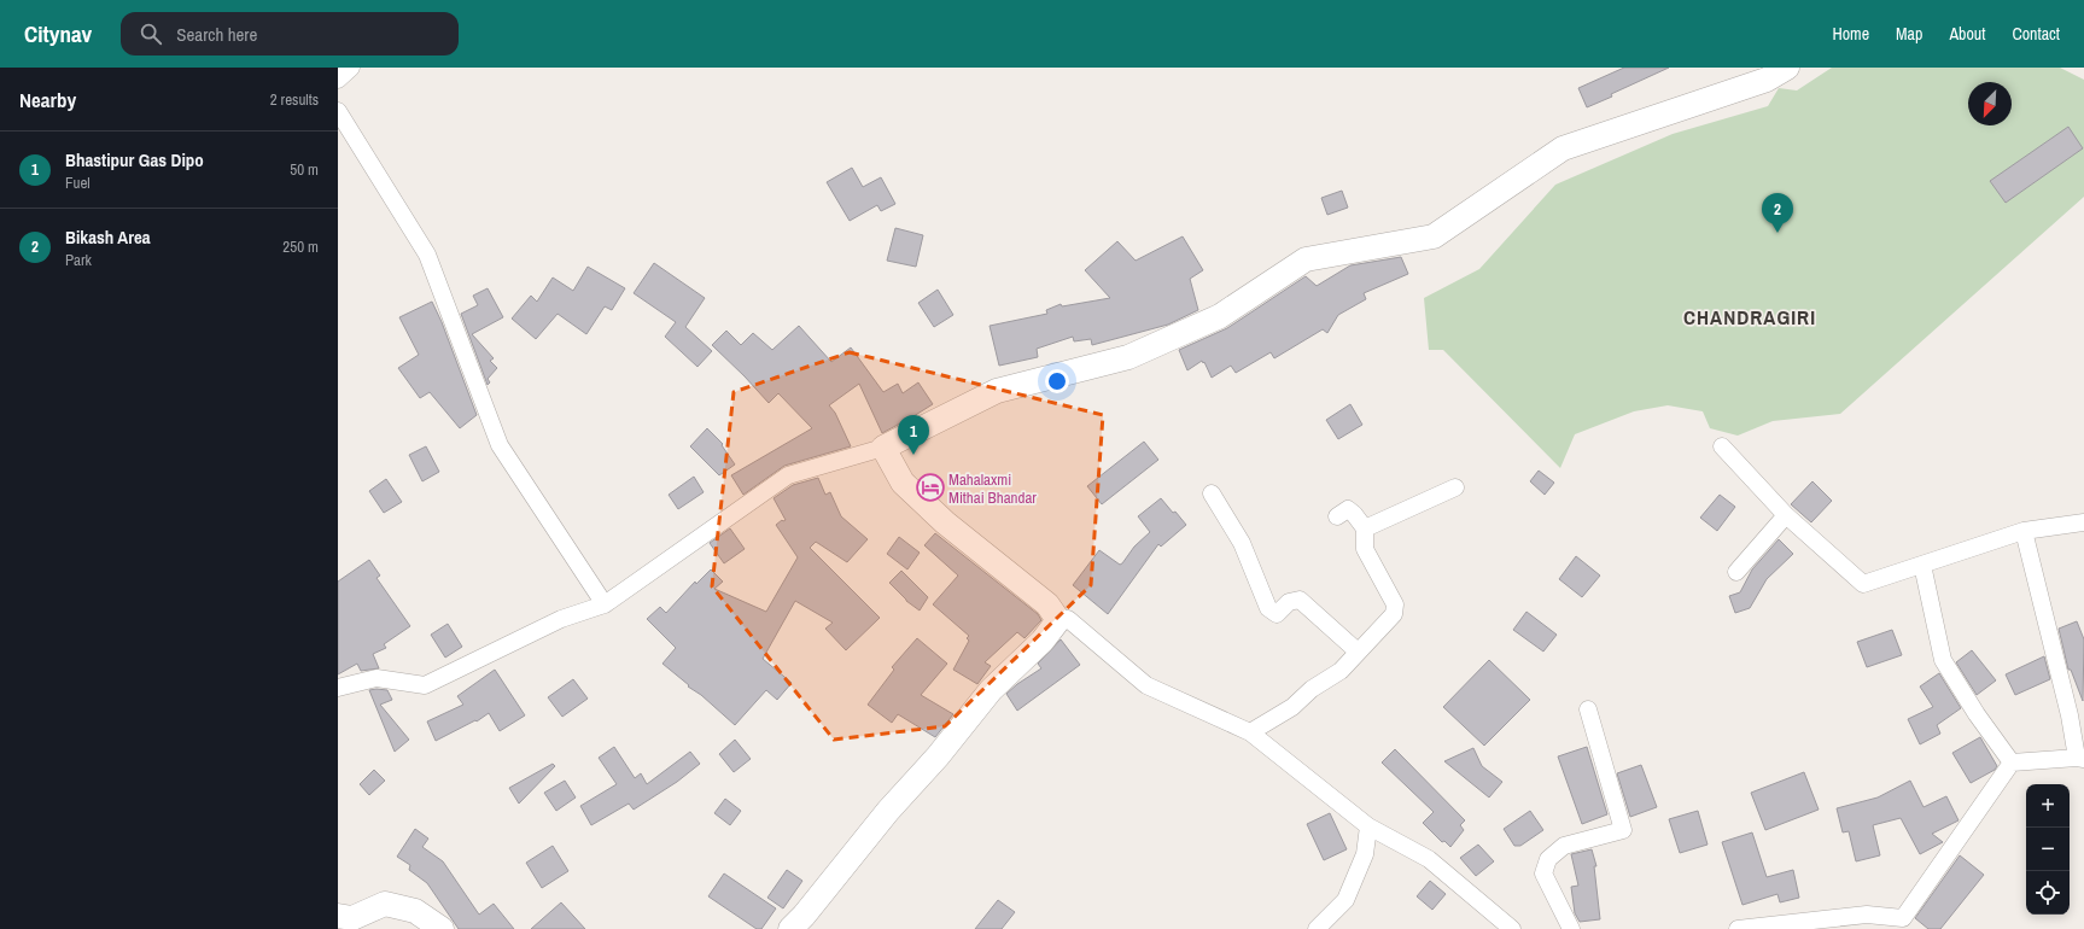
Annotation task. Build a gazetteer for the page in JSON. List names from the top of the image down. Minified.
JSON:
{"districts":["CHANDRAGIRI"],"places":{"hotel":["Mahalaxmi Mithai Bhandar"]},"north":"bottom left","page":{"header":"Citynav","search":"Search here","nav":["Home","Map","About","Contact"],"heading":["Nearby","2 results"],"list":[{"mark":"1","name":"Bhastipur Gas Dipo","note":"Fuel","value":"50 m"},{"mark":"2","name":"Bikash Area","note":"Park","value":"250 m"}],"pins":["2","1"],"map_buttons":["+","−"]}}
